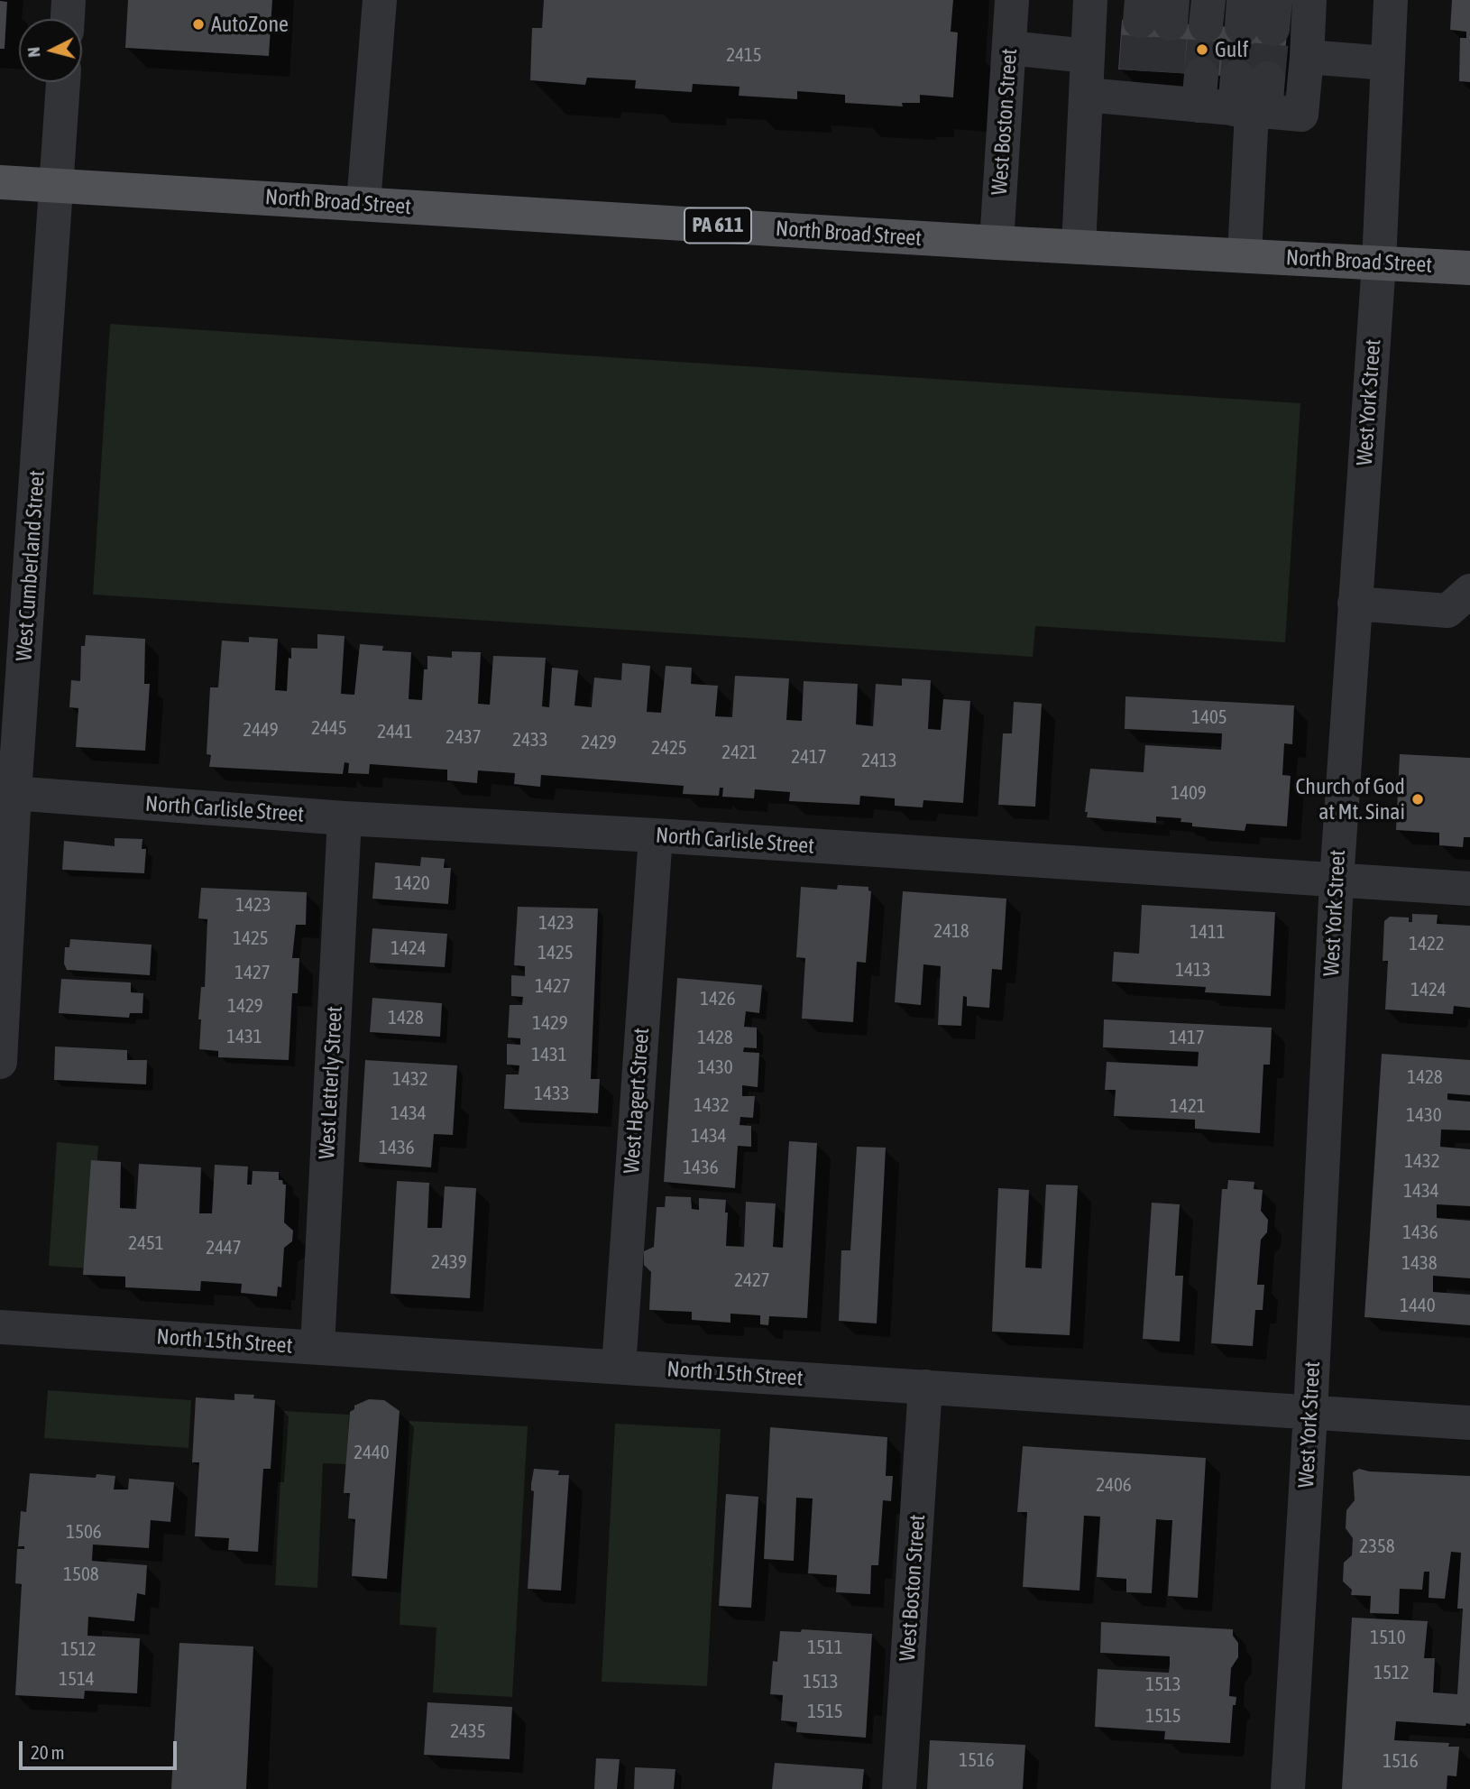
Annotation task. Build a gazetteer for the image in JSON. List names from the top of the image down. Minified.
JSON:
{"streets":{"main road":["North Broad Street","PA 611"],"street":["West Boston Street","West York Street","West Cumberland Street","North Carlisle Street","West Letterly Street","West Hagert Street","North 15th Street"]},"crossings":[["West Boston Street","North Broad Street"],["West Boston Street","North 15th Street"],["North Broad Street","West York Street"],["North Broad Street","West Cumberland Street"],["West York Street","North Carlisle Street"],["West York Street","North 15th Street"],["West Cumberland Street","North Carlisle Street"],["North Carlisle Street","West Letterly Street"],["North Carlisle Street","West Hagert Street"],["West Letterly Street","North 15th Street"],["West Hagert Street","North 15th Street"]],"places":["AutoZone","Gulf","Church of God at Mt. Sinai"],"house_numbers":["2415","1405","2445","2449","2441","2437","2433","2429","2425","2421","2417","2413","1409","1420","1423","1423","2418","1411","1425","1422","1424","1425","1413","1427","1427","1424","1426","1429","1428","1429","1431","1428","1417","1431","1430","1428","1432","1433","1432","1421","1434","1430","1434","1436","1432","1436","1434","1436","2451","2447","2439","1438","2427","1440","2440","2406","1506","2358","1508","1510","1511","1512","1512","1514","1513","1513","1515","1515","2435","1516","1516"],"scale_bar":"20 m","north":"left"}
